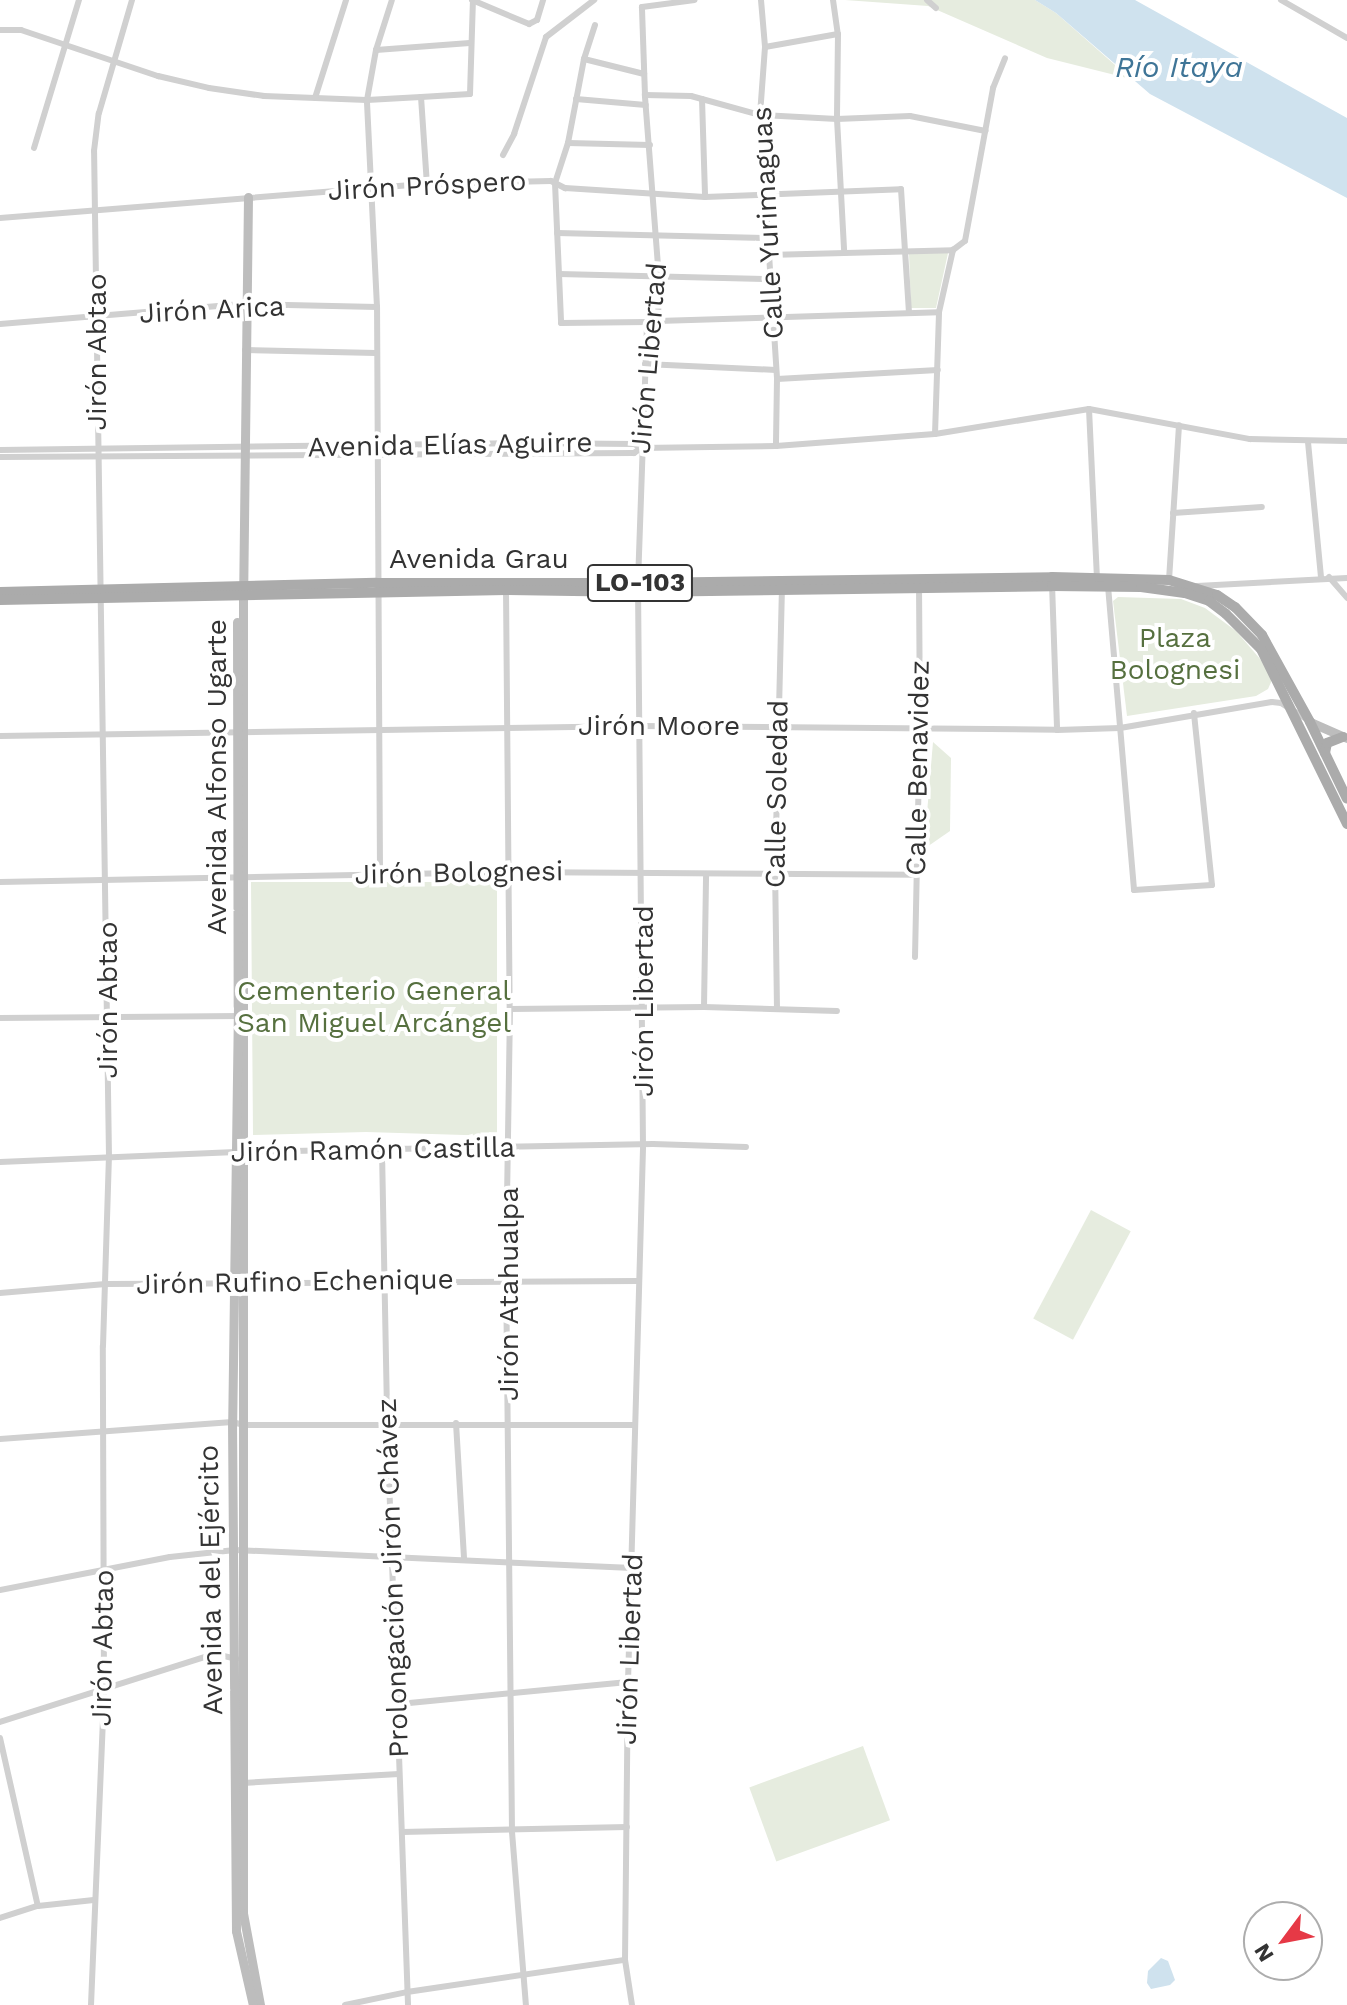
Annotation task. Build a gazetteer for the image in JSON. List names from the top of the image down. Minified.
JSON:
{"streets":{"main road":["Avenida Grau","LO-103","Avenida Alfonso Ugarte","Avenida del Ejército"],"street":["Jirón Próspero","Calle Yurimaguas","Jirón Arica","Jirón Abtao","Jirón Libertad","Avenida Elías Aguirre","Jirón Moore","Calle Benavidez","Calle Soledad","Jirón Bolognesi","Jirón Ramón Castilla","Jirón Rufino Echenique","Jirón Atahualpa","Prolongación Jirón Chávez"]},"crossings":[["Jirón Próspero","Calle Yurimaguas"],["Jirón Próspero","Jirón Abtao"],["Jirón Próspero","Jirón Libertad"],["Jirón Próspero","Avenida Alfonso Ugarte"],["Jirón Arica","Jirón Abtao"],["Jirón Arica","Avenida Alfonso Ugarte"],["Jirón Abtao","Avenida Elías Aguirre"],["Jirón Abtao","Avenida Grau"],["Jirón Abtao","Jirón Moore"],["Jirón Abtao","Jirón Bolognesi"],["Jirón Abtao","Jirón Ramón Castilla"],["Jirón Abtao","Jirón Rufino Echenique"],["Jirón Libertad","Avenida Elías Aguirre"],["Jirón Libertad","Avenida Grau"],["Jirón Libertad","Jirón Moore"],["Jirón Libertad","Jirón Bolognesi"],["Jirón Libertad","Jirón Ramón Castilla"],["Jirón Libertad","Jirón Rufino Echenique"],["Avenida Elías Aguirre","Avenida Alfonso Ugarte"],["Avenida Grau","LO-103"],["Avenida Grau","Calle Benavidez"],["Avenida Grau","Avenida Alfonso Ugarte"],["Avenida Grau","Calle Soledad"],["Avenida Grau","Jirón Atahualpa"],["LO-103","Jirón Moore"],["Jirón Moore","Calle Benavidez"],["Jirón Moore","Avenida Alfonso Ugarte"],["Jirón Moore","Calle Soledad"],["Jirón Moore","Jirón Atahualpa"],["Calle Benavidez","Jirón Bolognesi"],["Avenida Alfonso Ugarte","Jirón Bolognesi"],["Avenida Alfonso Ugarte","Jirón Ramón Castilla"],["Avenida Alfonso Ugarte","Avenida del Ejército"],["Calle Soledad","Jirón Bolognesi"],["Jirón Bolognesi","Jirón Atahualpa"],["Jirón Ramón Castilla","Jirón Atahualpa"],["Jirón Ramón Castilla","Prolongación Jirón Chávez"],["Jirón Ramón Castilla","Avenida del Ejército"],["Jirón Rufino Echenique","Jirón Atahualpa"],["Jirón Rufino Echenique","Prolongación Jirón Chávez"],["Jirón Rufino Echenique","Avenida del Ejército"]],"water":["Río Itaya"],"parks":["Plaza Bolognesi","Cementerio General San Miguel Arcángel"],"north":"bottom left"}
